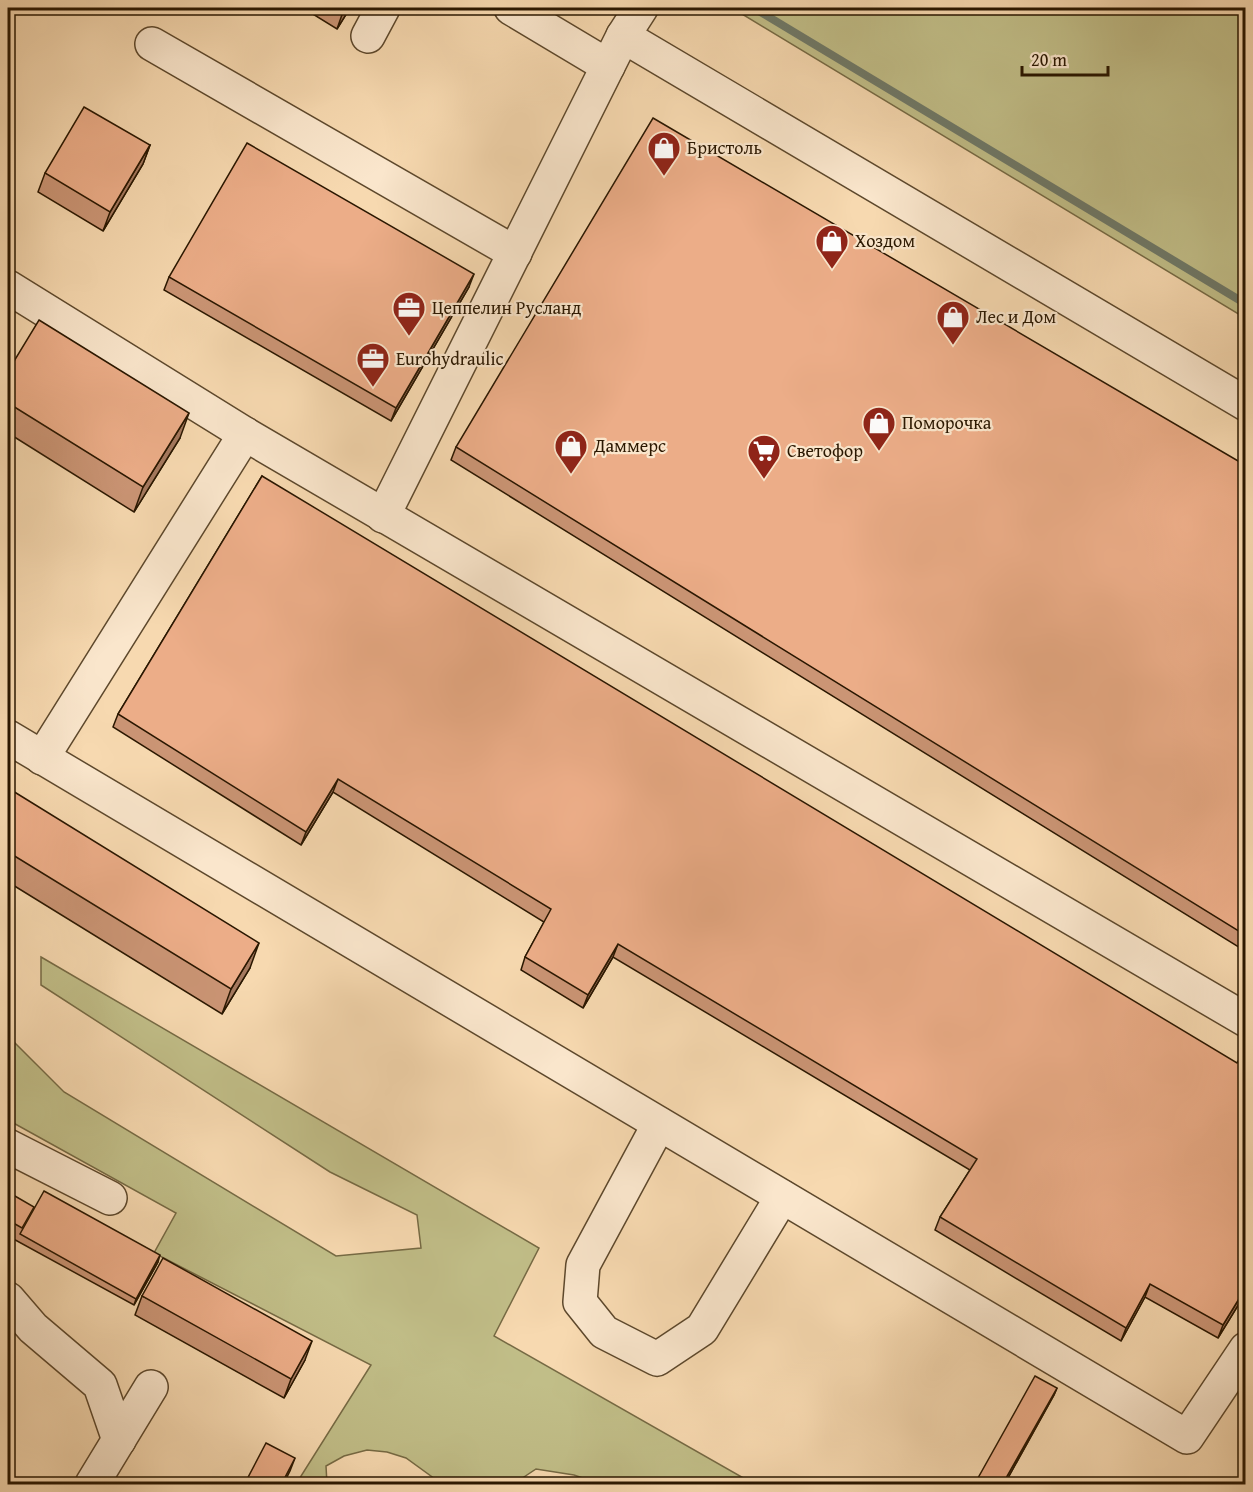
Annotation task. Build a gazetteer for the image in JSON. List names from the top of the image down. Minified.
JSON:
{"places":{"shop":["Бристоль","Хоздом","Лес и Дом","Поморочка","Даммерс"],"office":["Цеппелин Русланд","Eurohydraulic"],"supermarket":["Светофор"]},"scale_bar":"20 m"}
